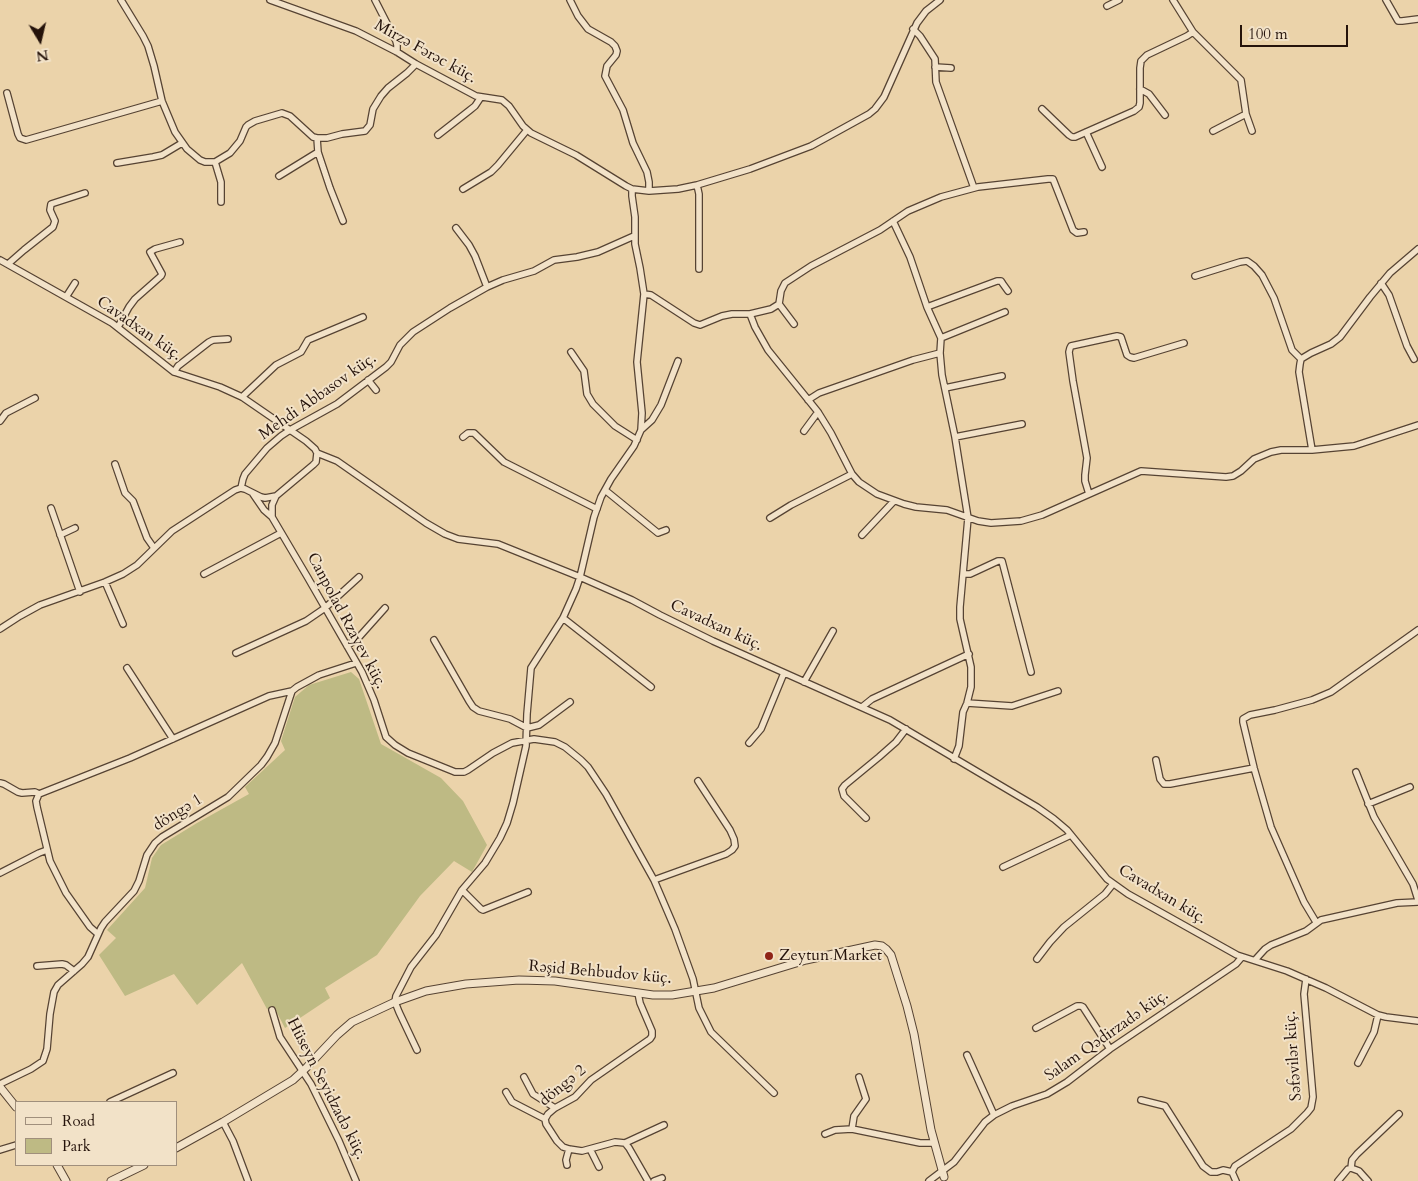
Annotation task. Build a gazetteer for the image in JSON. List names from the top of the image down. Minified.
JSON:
{"streets":{"street":["Mirzə Fərəc küç.","Cavadxan küç.","Mehdi Abbasov küç.","Canpolad Rzayev küç.","döngə 1","Rəşid Behbudov küç.","Salam Qədirzadə küç.","Səfəvilər küç.","döngə 2","Hüseyn Seyidzadə küç."]},"crossings":[["Cavadxan küç.","Mehdi Abbasov küç."],["Cavadxan küç.","Salam Qədirzadə küç."],["Cavadxan küç.","Səfəvilər küç."],["Canpolad Rzayev küç.","Rəşid Behbudov küç."],["Rəşid Behbudov küç.","Salam Qədirzadə küç."],["Rəşid Behbudov küç.","döngə 2"],["Rəşid Behbudov küç.","Hüseyn Seyidzadə küç."]],"places":["Zeytun Market"],"legend":["Road","Park"],"scale_bar":"100 m","north":"bottom"}
